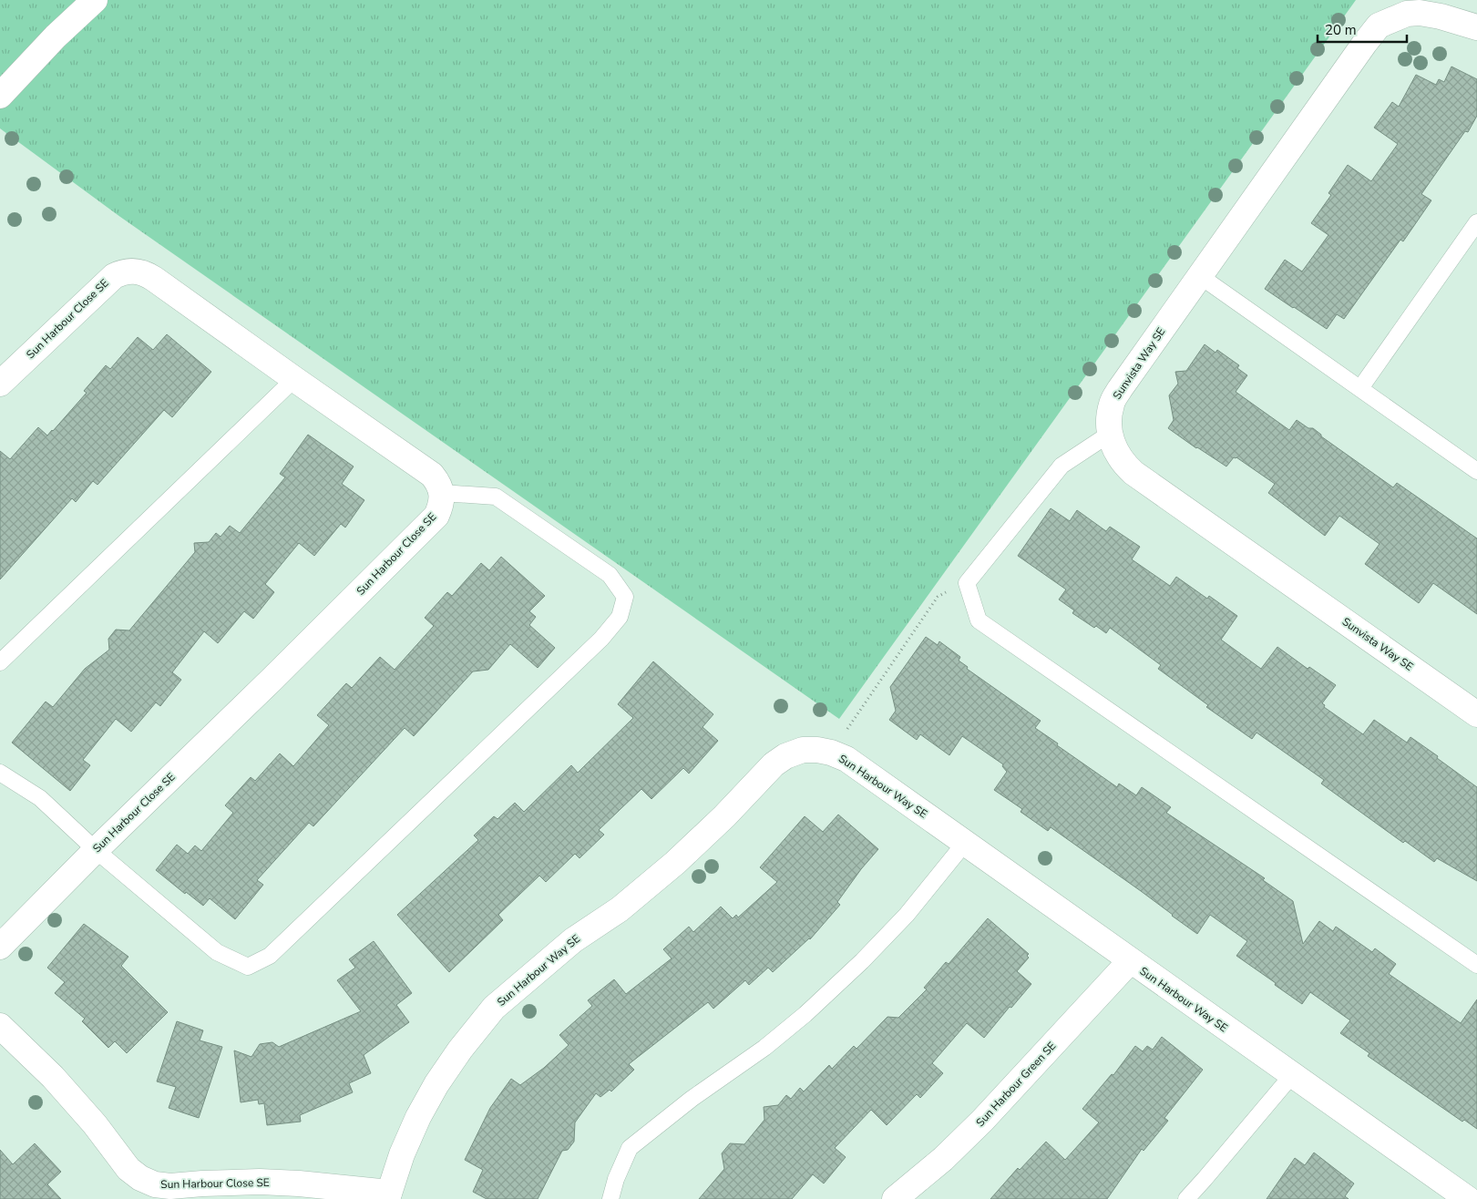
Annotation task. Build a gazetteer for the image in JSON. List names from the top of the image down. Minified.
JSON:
{"streets":{"main road":["Sun Harbour Close SE","Sunvista Way SE","Sun Harbour Way SE","Sun Harbour Green SE"]},"crossings":[["Sun Harbour Close SE","Sun Harbour Way SE"],["Sun Harbour Way SE","Sun Harbour Green SE"]],"scale_bar":"20 m"}
